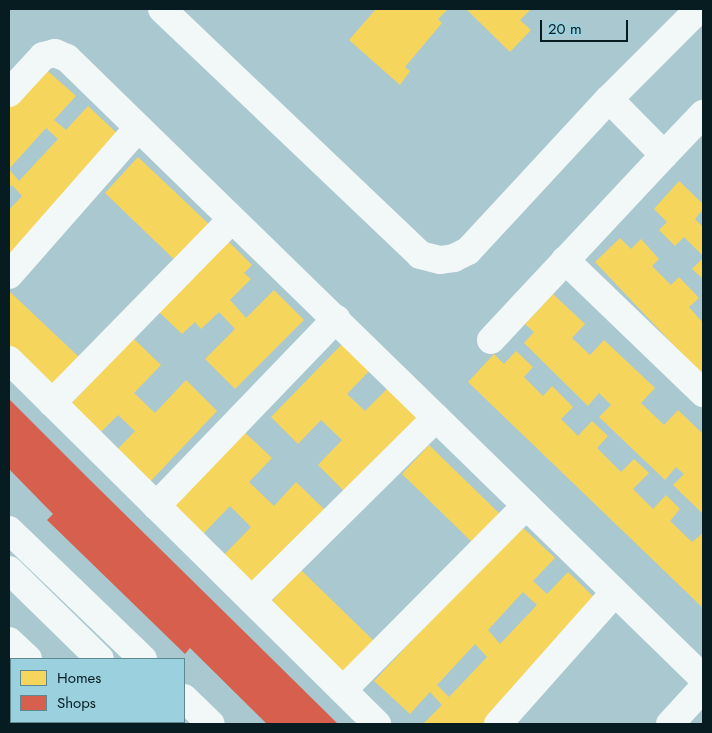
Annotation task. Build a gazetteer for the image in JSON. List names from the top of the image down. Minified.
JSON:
{"legend":["Homes","Shops"],"scale_bar":"20 m"}
